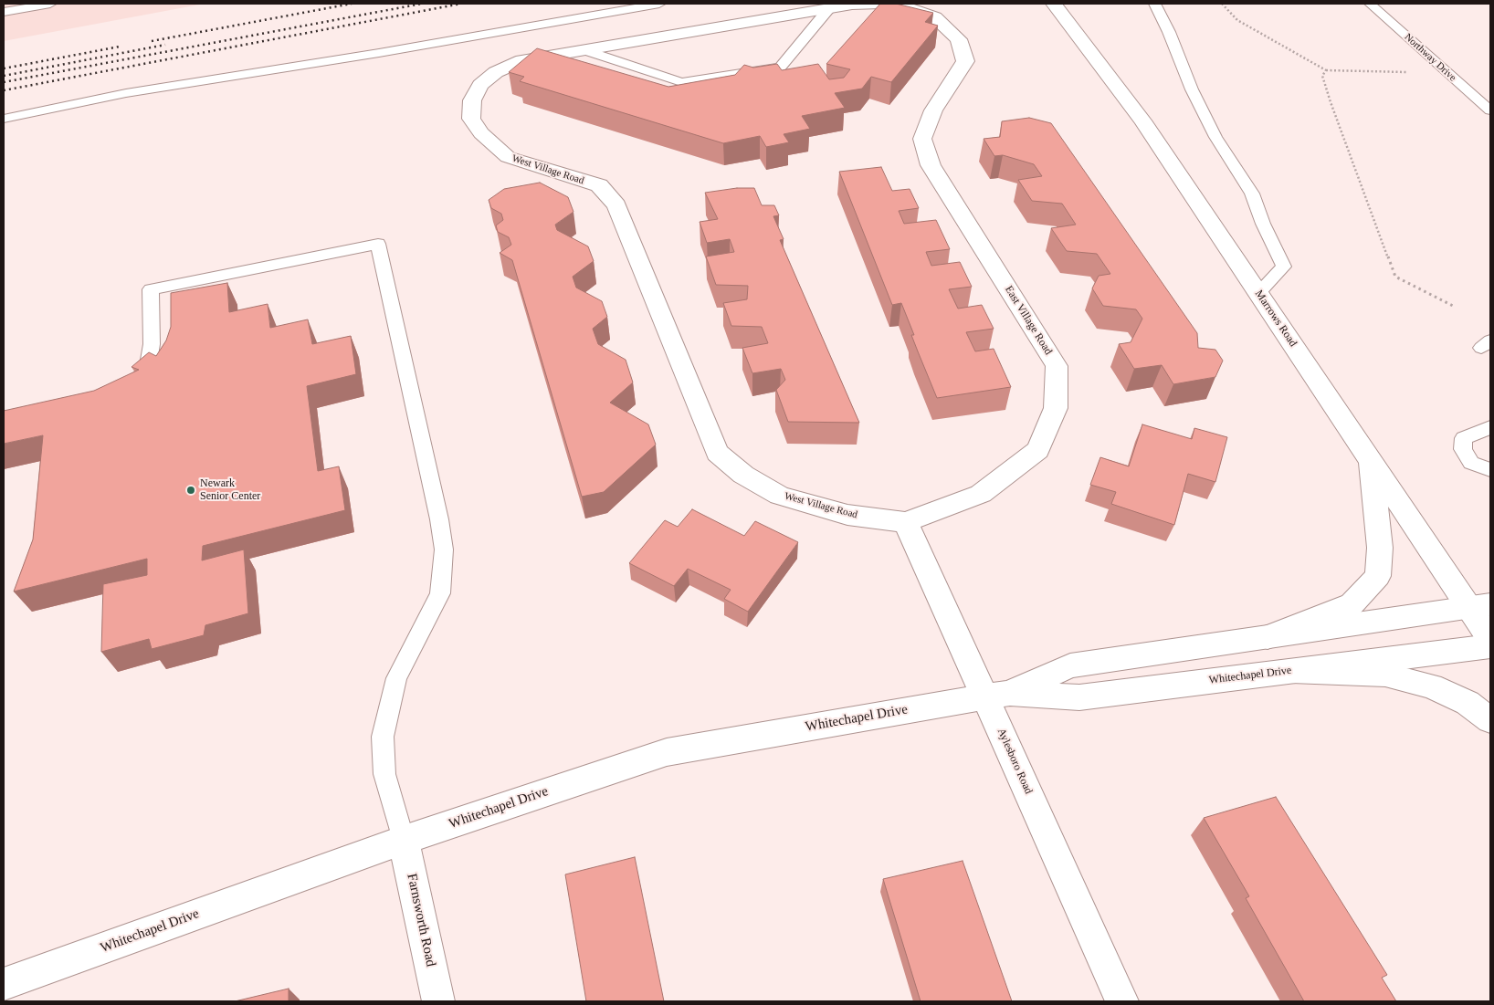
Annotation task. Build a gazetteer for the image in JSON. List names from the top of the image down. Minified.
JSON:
{"streets":{"street":["West Village Road","Marrows Road","East Village Road","Whitechapel Drive","Aylesboro Road","Farnsworth Road"],"lane":["Northway Drive"]},"crossings":[["West Village Road","East Village Road"],["West Village Road","Aylesboro Road"],["Marrows Road","Whitechapel Drive"],["East Village Road","Aylesboro Road"],["Whitechapel Drive","Aylesboro Road"],["Whitechapel Drive","Farnsworth Road"]],"places":["Newark Senior Center"]}
